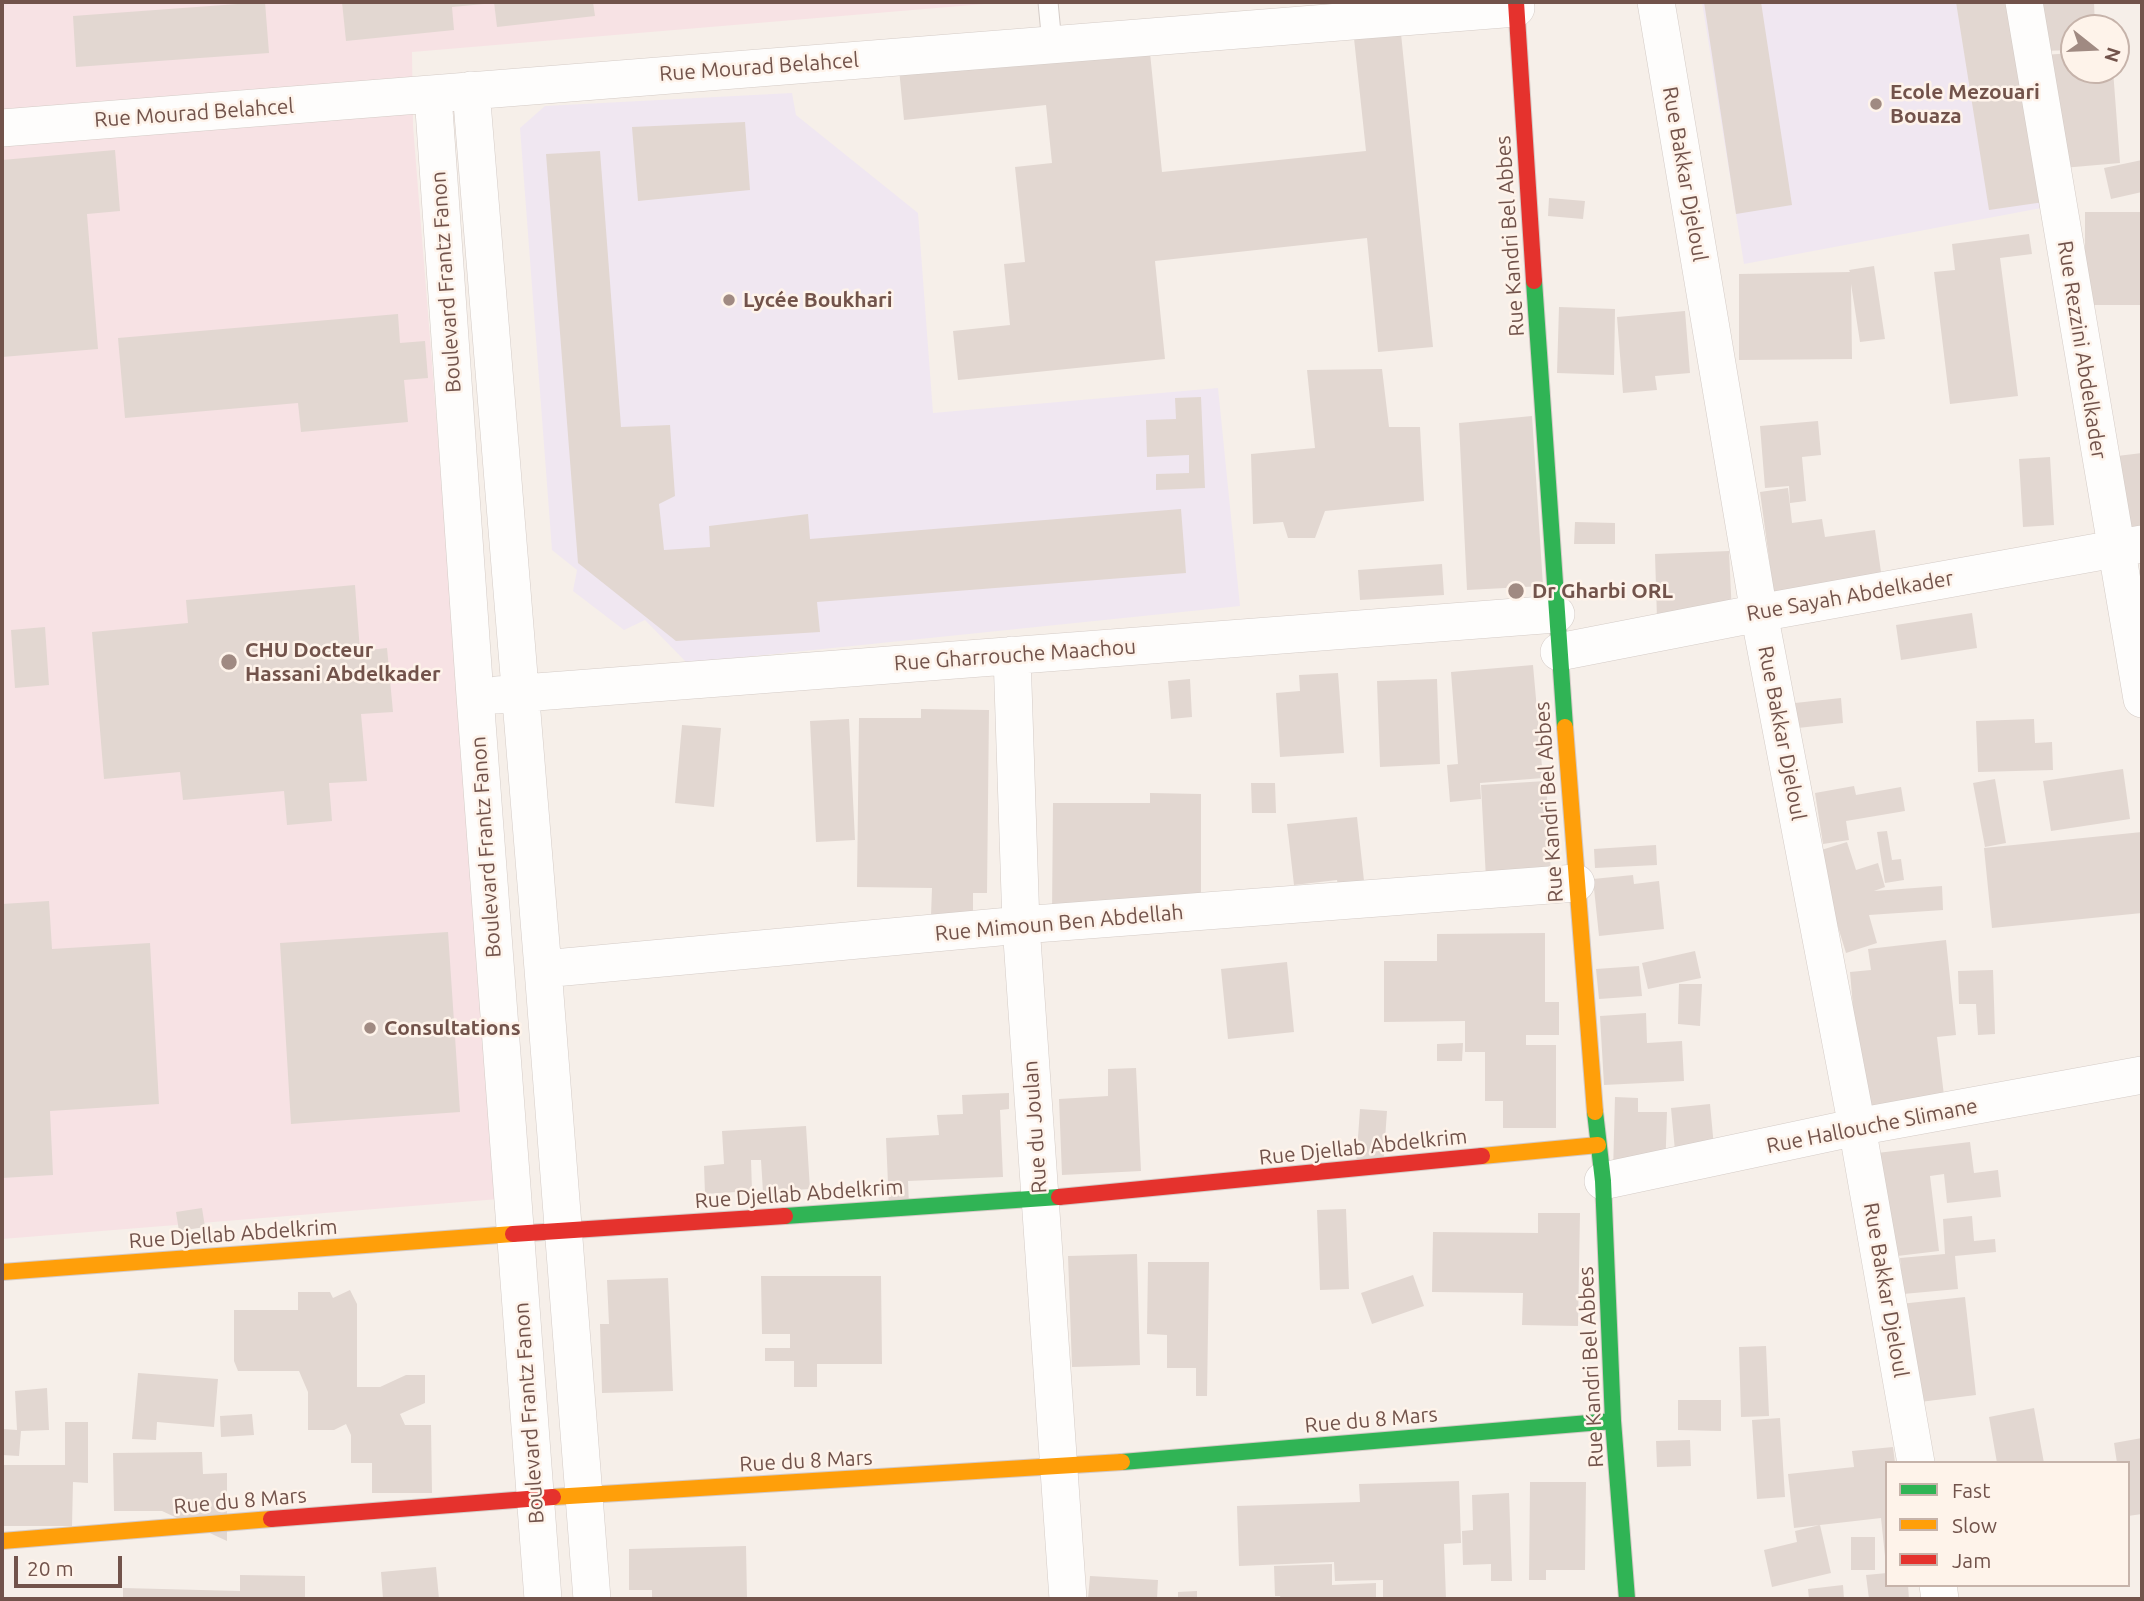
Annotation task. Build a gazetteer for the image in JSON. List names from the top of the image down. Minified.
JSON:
{"streets":{"street":["Rue Mourad Belahcel","Rue Bakkar Djeloul","Rue Kandri Bel Abbes","Boulevard Frantz Fanon","Rue Rezzini Abdelkader","Rue Sayah Abdelkader","Rue Gharrouche Maachou","Rue Mimoun Ben Abdellah","Rue Hallouche Slimane","Rue du Joulan","Rue Djellab Abdelkrim","Rue du 8 Mars"]},"crossings":[["Rue Mourad Belahcel","Rue Kandri Bel Abbes"],["Rue Mourad Belahcel","Boulevard Frantz Fanon"],["Rue Bakkar Djeloul","Rue Sayah Abdelkader"],["Rue Bakkar Djeloul","Rue Hallouche Slimane"],["Rue Kandri Bel Abbes","Rue Sayah Abdelkader"],["Rue Kandri Bel Abbes","Rue Gharrouche Maachou"],["Rue Kandri Bel Abbes","Rue Mimoun Ben Abdellah"],["Rue Kandri Bel Abbes","Rue Hallouche Slimane"],["Rue Kandri Bel Abbes","Rue Djellab Abdelkrim"],["Rue Kandri Bel Abbes","Rue du 8 Mars"],["Boulevard Frantz Fanon","Rue Gharrouche Maachou"],["Boulevard Frantz Fanon","Rue Djellab Abdelkrim"],["Boulevard Frantz Fanon","Rue du 8 Mars"],["Rue Rezzini Abdelkader","Rue Sayah Abdelkader"],["Rue Gharrouche Maachou","Rue du Joulan"],["Rue Mimoun Ben Abdellah","Rue du Joulan"],["Rue du Joulan","Rue Djellab Abdelkrim"],["Rue du Joulan","Rue du 8 Mars"]],"places":["Ecole Mezouari Bouaza","Lycée Boukhari","Dr Gharbi ORL","CHU Docteur Hassani Abdelkader","Consultations"],"legend":["Fast","Slow","Jam"],"scale_bar":"20 m","north":"right"}
